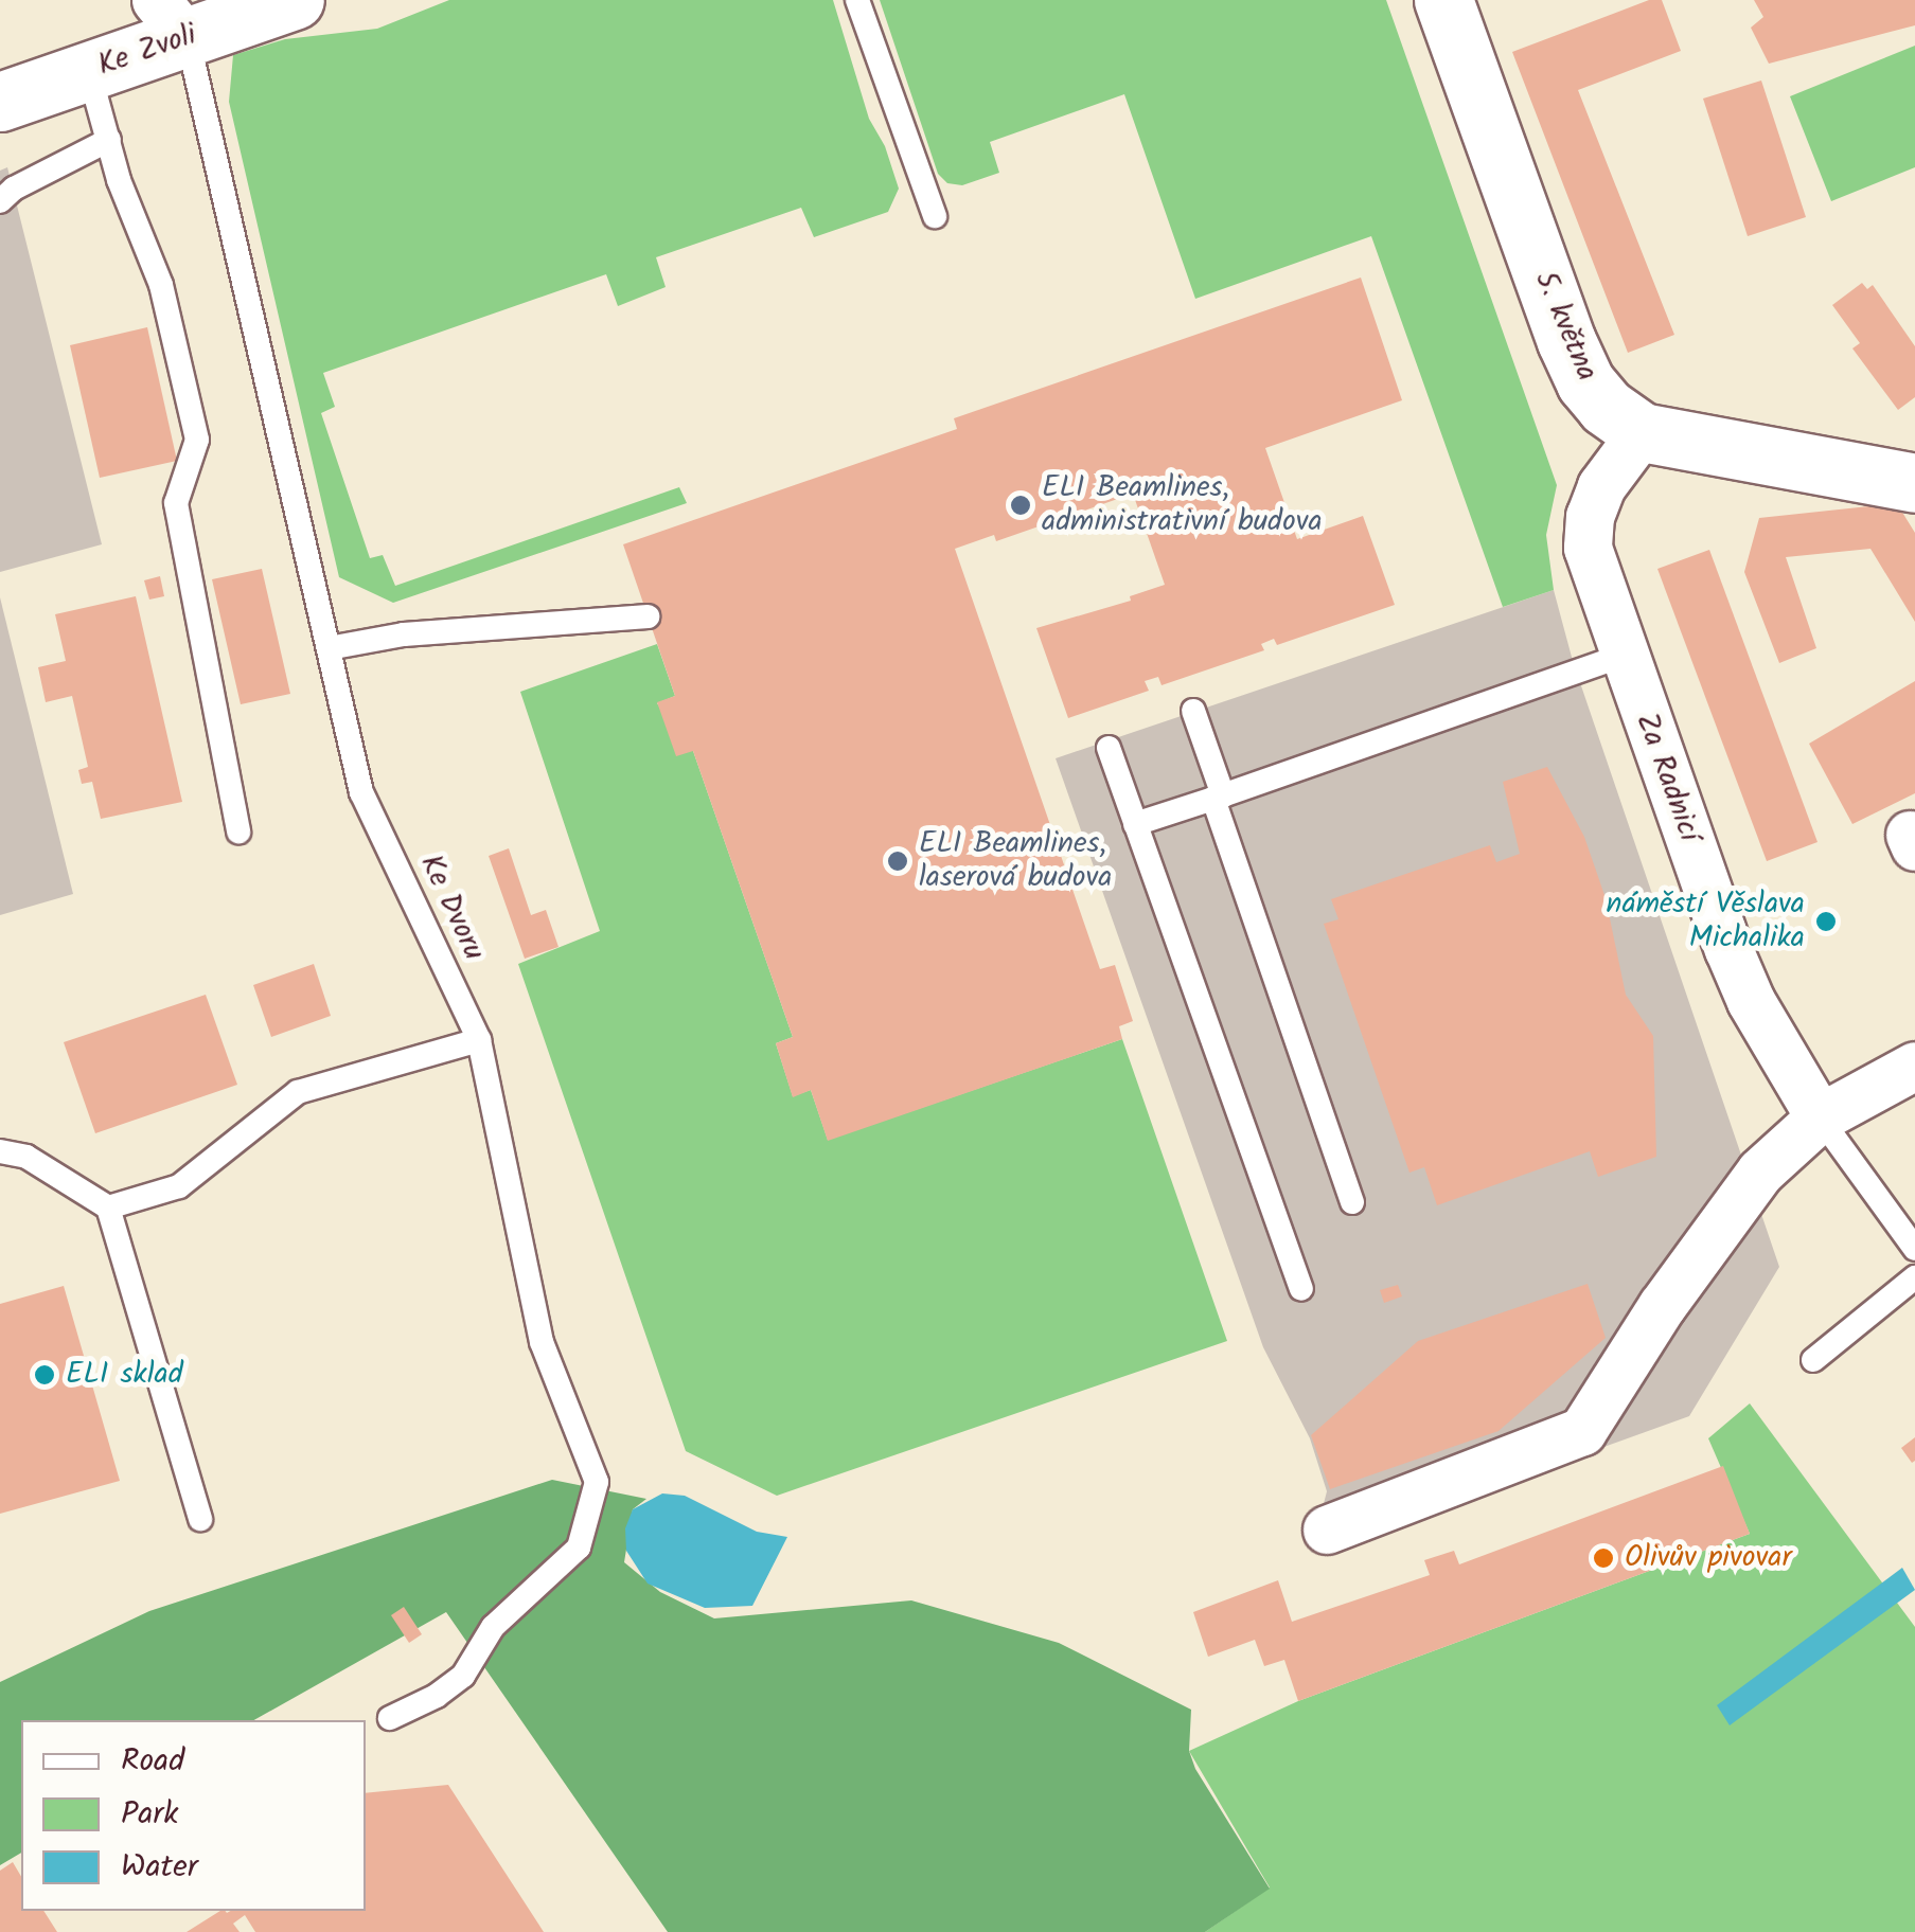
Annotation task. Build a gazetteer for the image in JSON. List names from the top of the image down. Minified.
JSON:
{"streets":{"street":["Ke Zvoli","5. května","Za Radnicí"],"lane":["Ke Dvoru"]},"crossings":[["Ke Zvoli","Ke Dvoru"],["5. května","Za Radnicí"]],"places":["ELI Beamlines, administrativní budova","ELI Beamlines, laserová budova","náměstí Věslava Michalika","ELI sklad","Olivův pivovar"],"legend":["Road","Park","Water"]}
